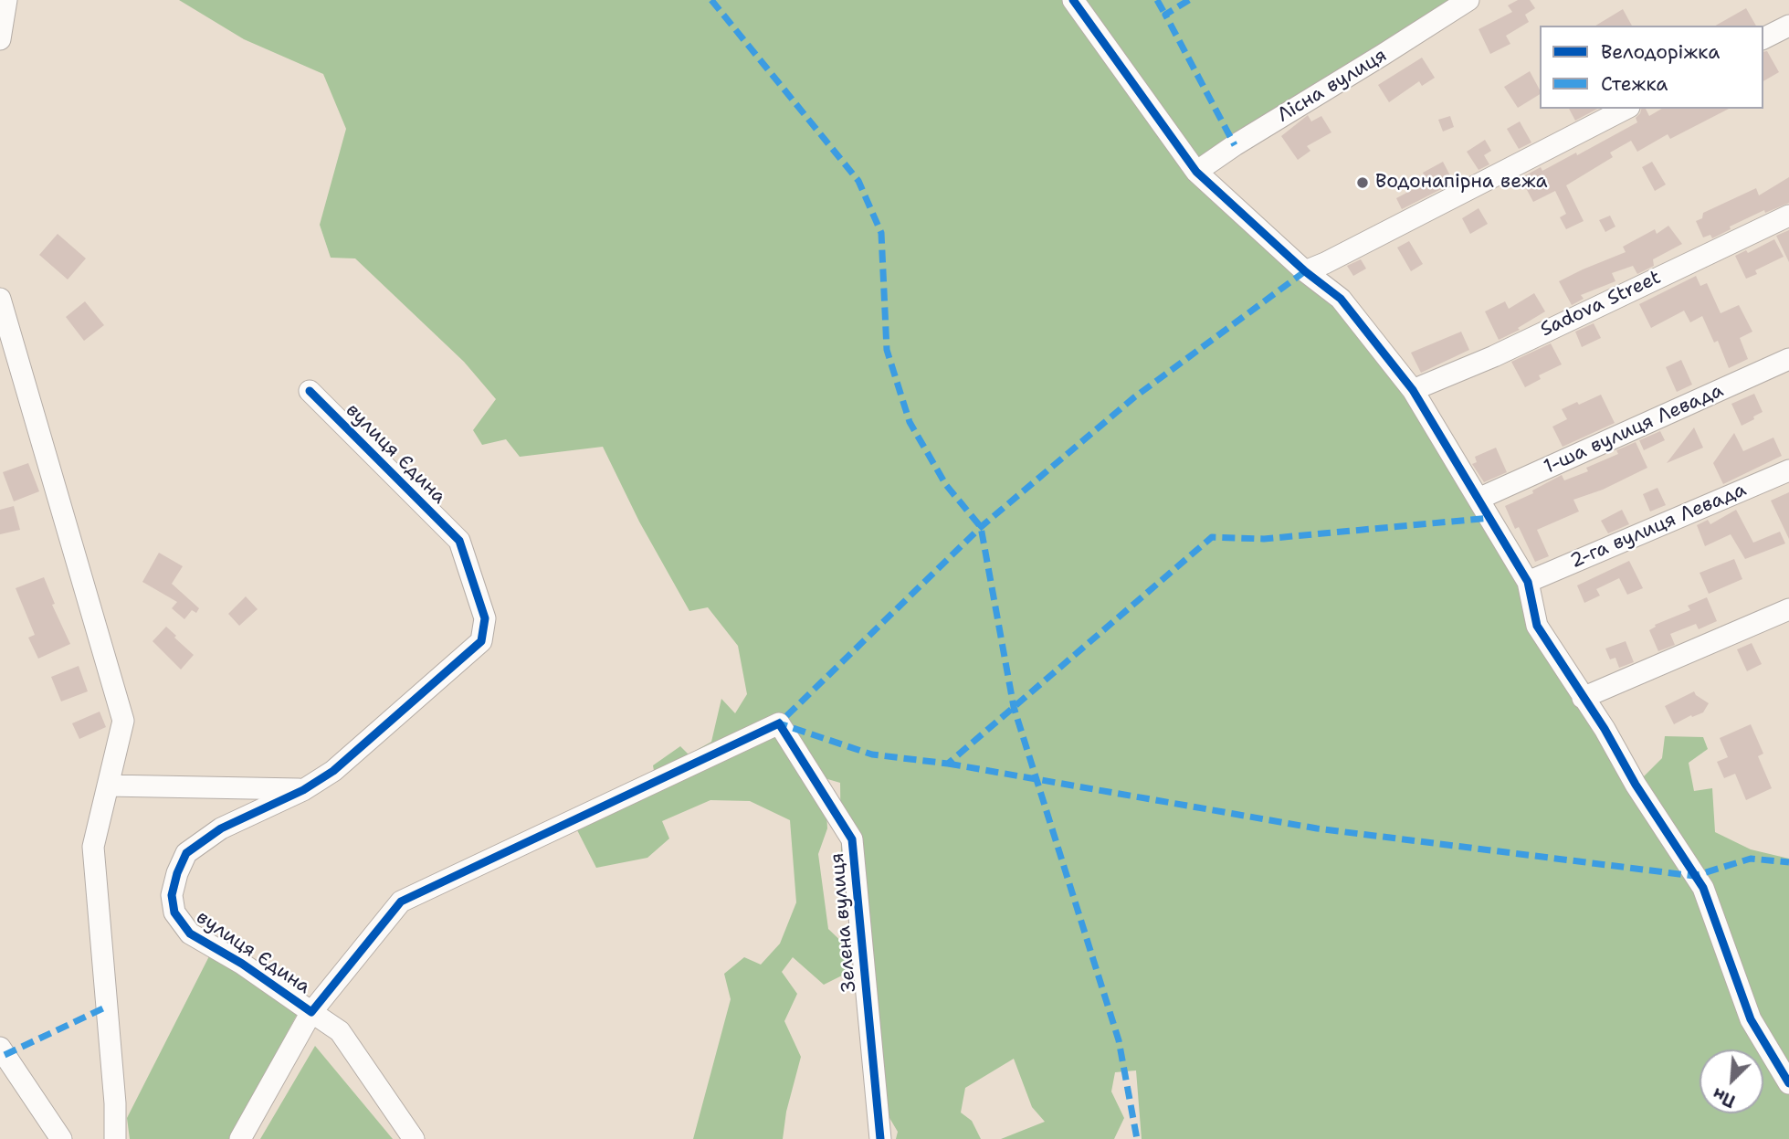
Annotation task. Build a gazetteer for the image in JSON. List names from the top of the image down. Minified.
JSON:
{"streets":{"street":["Лісна вулиця","Sadova Street","1-ша вулиця Левада","вулиця Єдина","2-га вулиця Левада","Зелена вулиця"]},"crossings":[["вулиця Єдина","Зелена вулиця"]],"places":["Водонапірна вежа"],"legend":["Велодоріжка","Стежка"],"north":"bottom left"}
